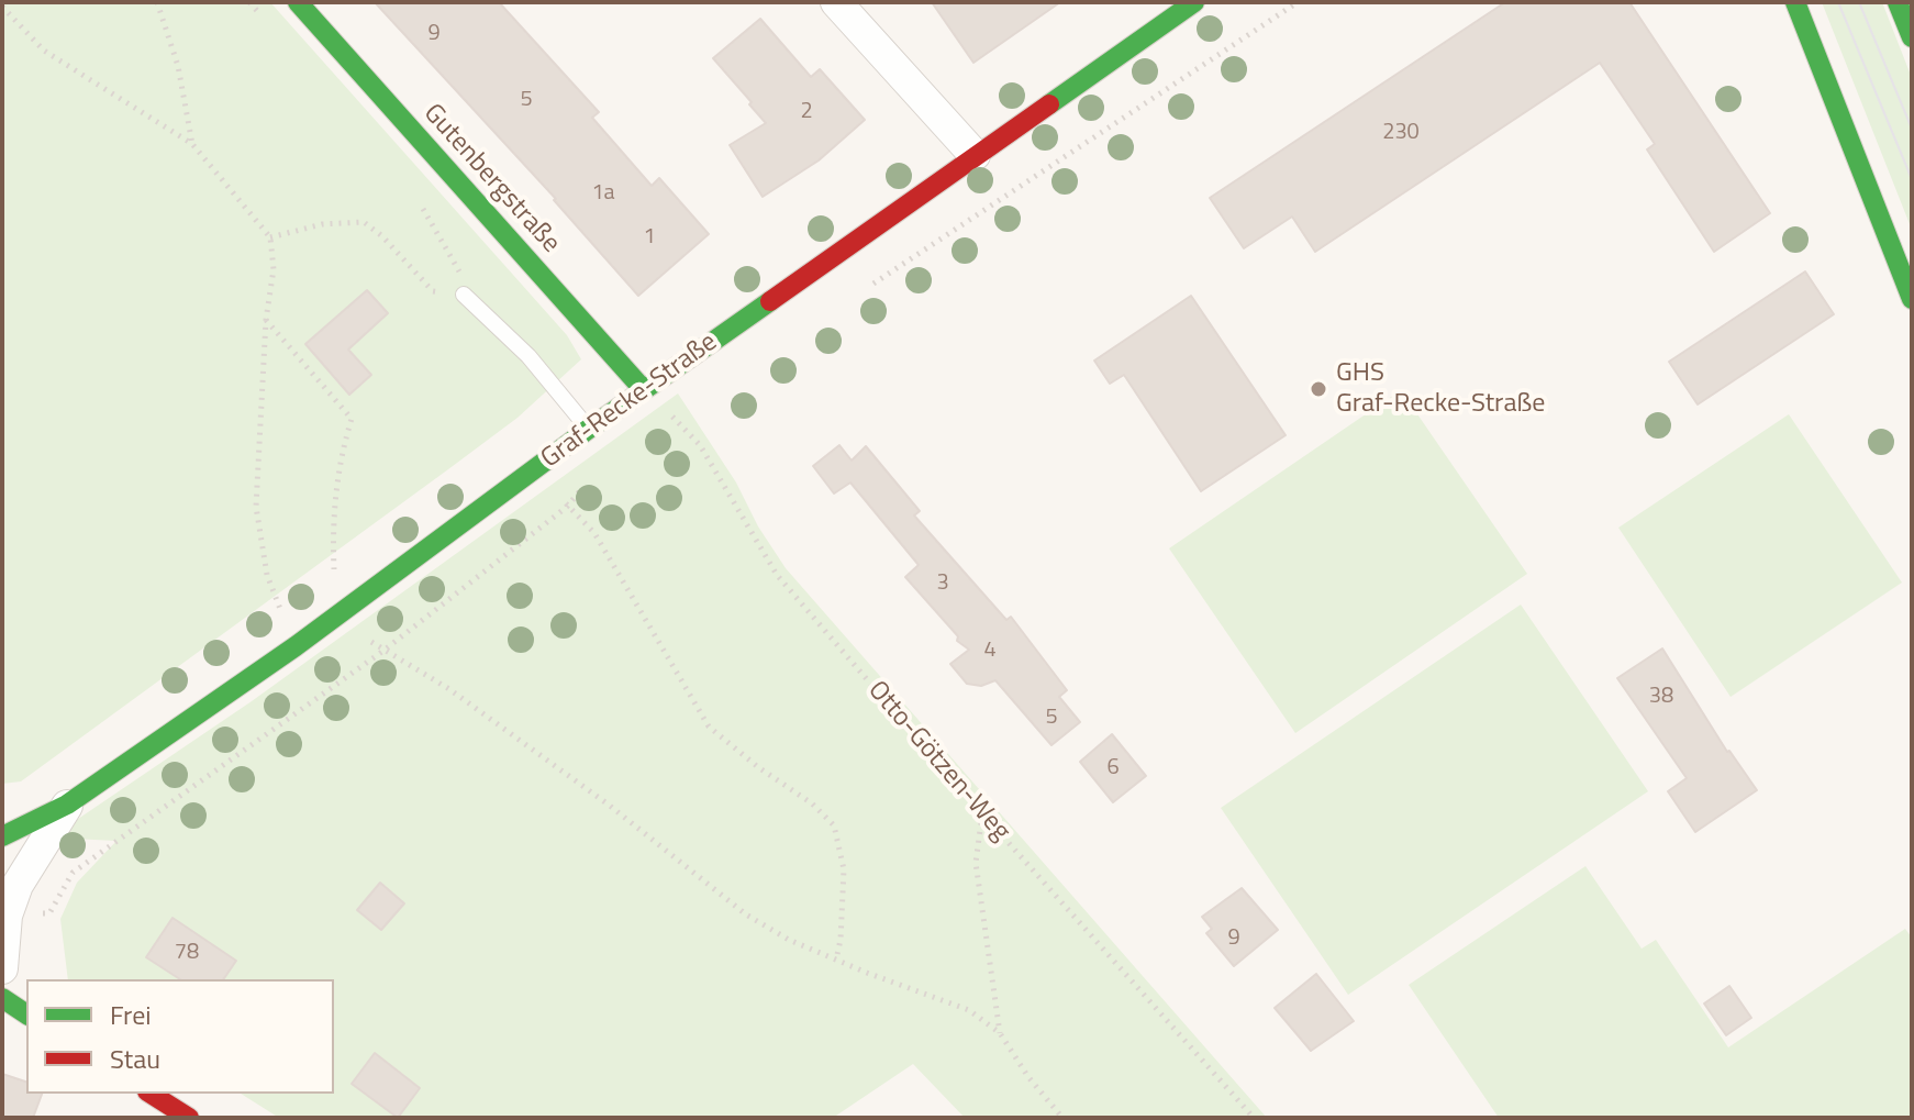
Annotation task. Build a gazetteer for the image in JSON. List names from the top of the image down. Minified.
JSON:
{"streets":{"street":["Gutenbergstraße","Graf-Recke-Straße"],"path":["Otto-Götzen-Weg"]},"crossings":[["Gutenbergstraße","Graf-Recke-Straße"],["Gutenbergstraße","Otto-Götzen-Weg"],["Graf-Recke-Straße","Otto-Götzen-Weg"]],"places":["GHS Graf-Recke-Straße"],"house_numbers":["9","5","2","230","1a","1","3","4","38","5","6","9","78"],"legend":["Frei","Stau"]}
